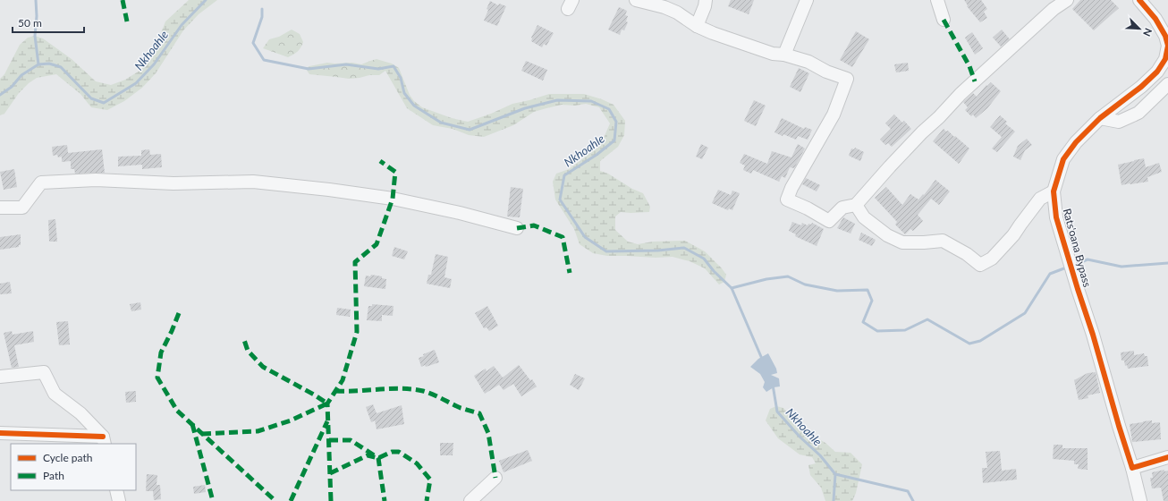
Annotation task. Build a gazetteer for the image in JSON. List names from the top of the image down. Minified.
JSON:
{"streets":{"street":["Rats'oana Bypass"]},"water":["Nkhoahle"],"legend":["Cycle path","Path"],"scale_bar":"50 m","north":"bottom right"}
